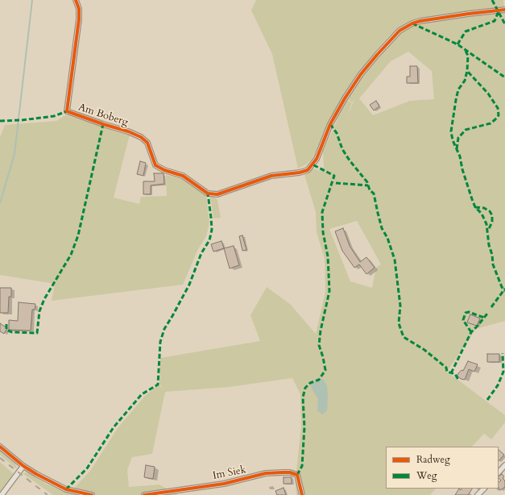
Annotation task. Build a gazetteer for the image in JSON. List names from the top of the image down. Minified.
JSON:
{"streets":{"street":["Am Boberg","Im Siek"]},"legend":["Radweg","Weg"]}
